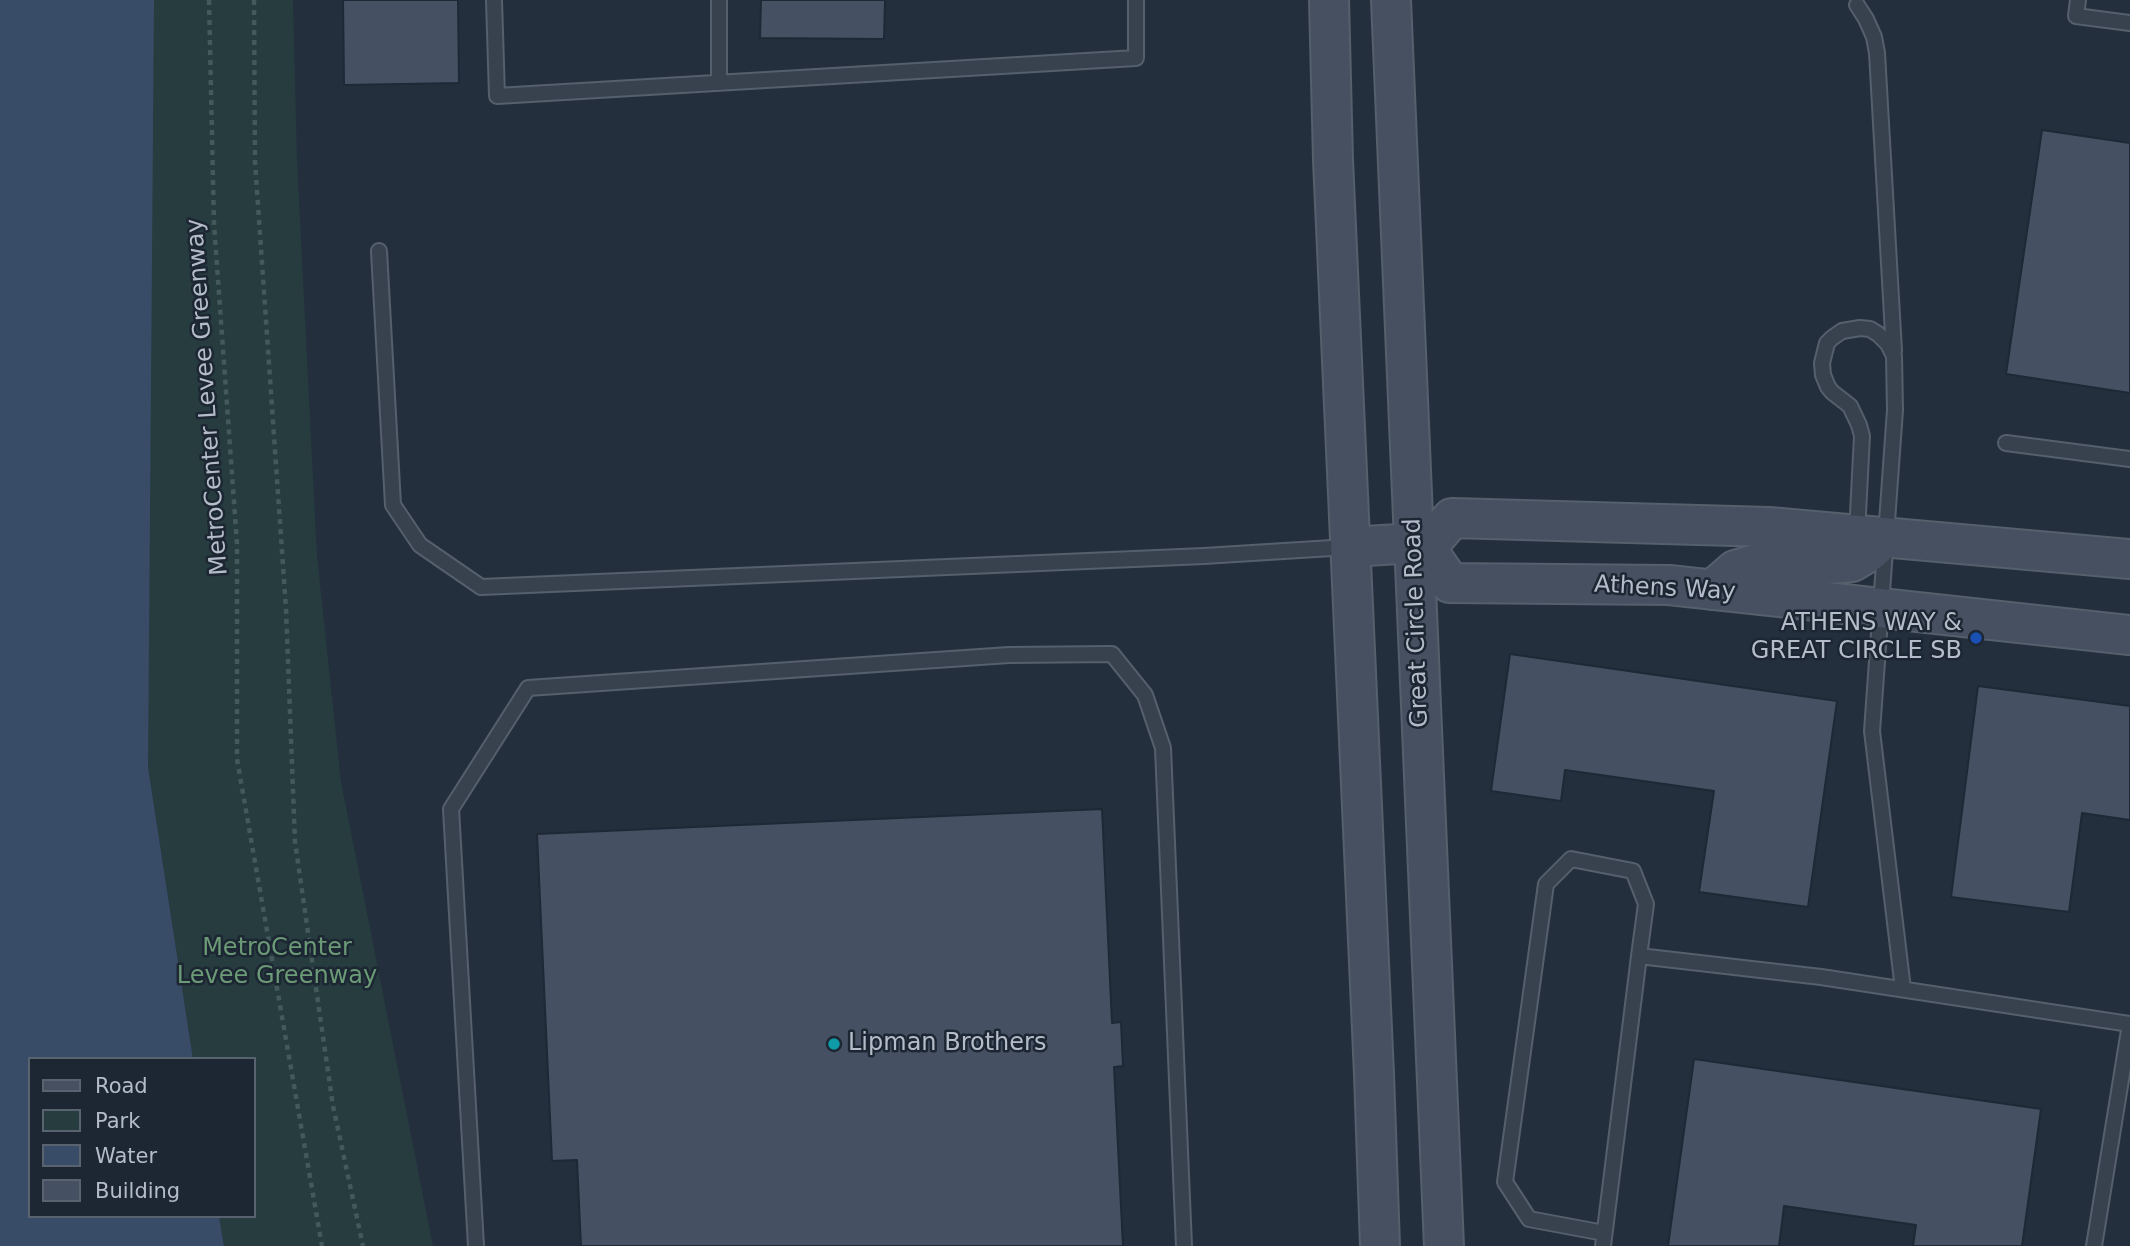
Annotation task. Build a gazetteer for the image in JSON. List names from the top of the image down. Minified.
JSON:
{"streets":{"street":["Athens Way","Great Circle Road"],"path":["MetroCenter Levee Greenway"]},"crossings":[["Athens Way","Great Circle Road"]],"parks":["MetroCenter Levee Greenway"],"places":["ATHENS WAY & GREAT CIRCLE SB","Lipman Brothers"],"legend":["Road","Park","Water","Building"]}
